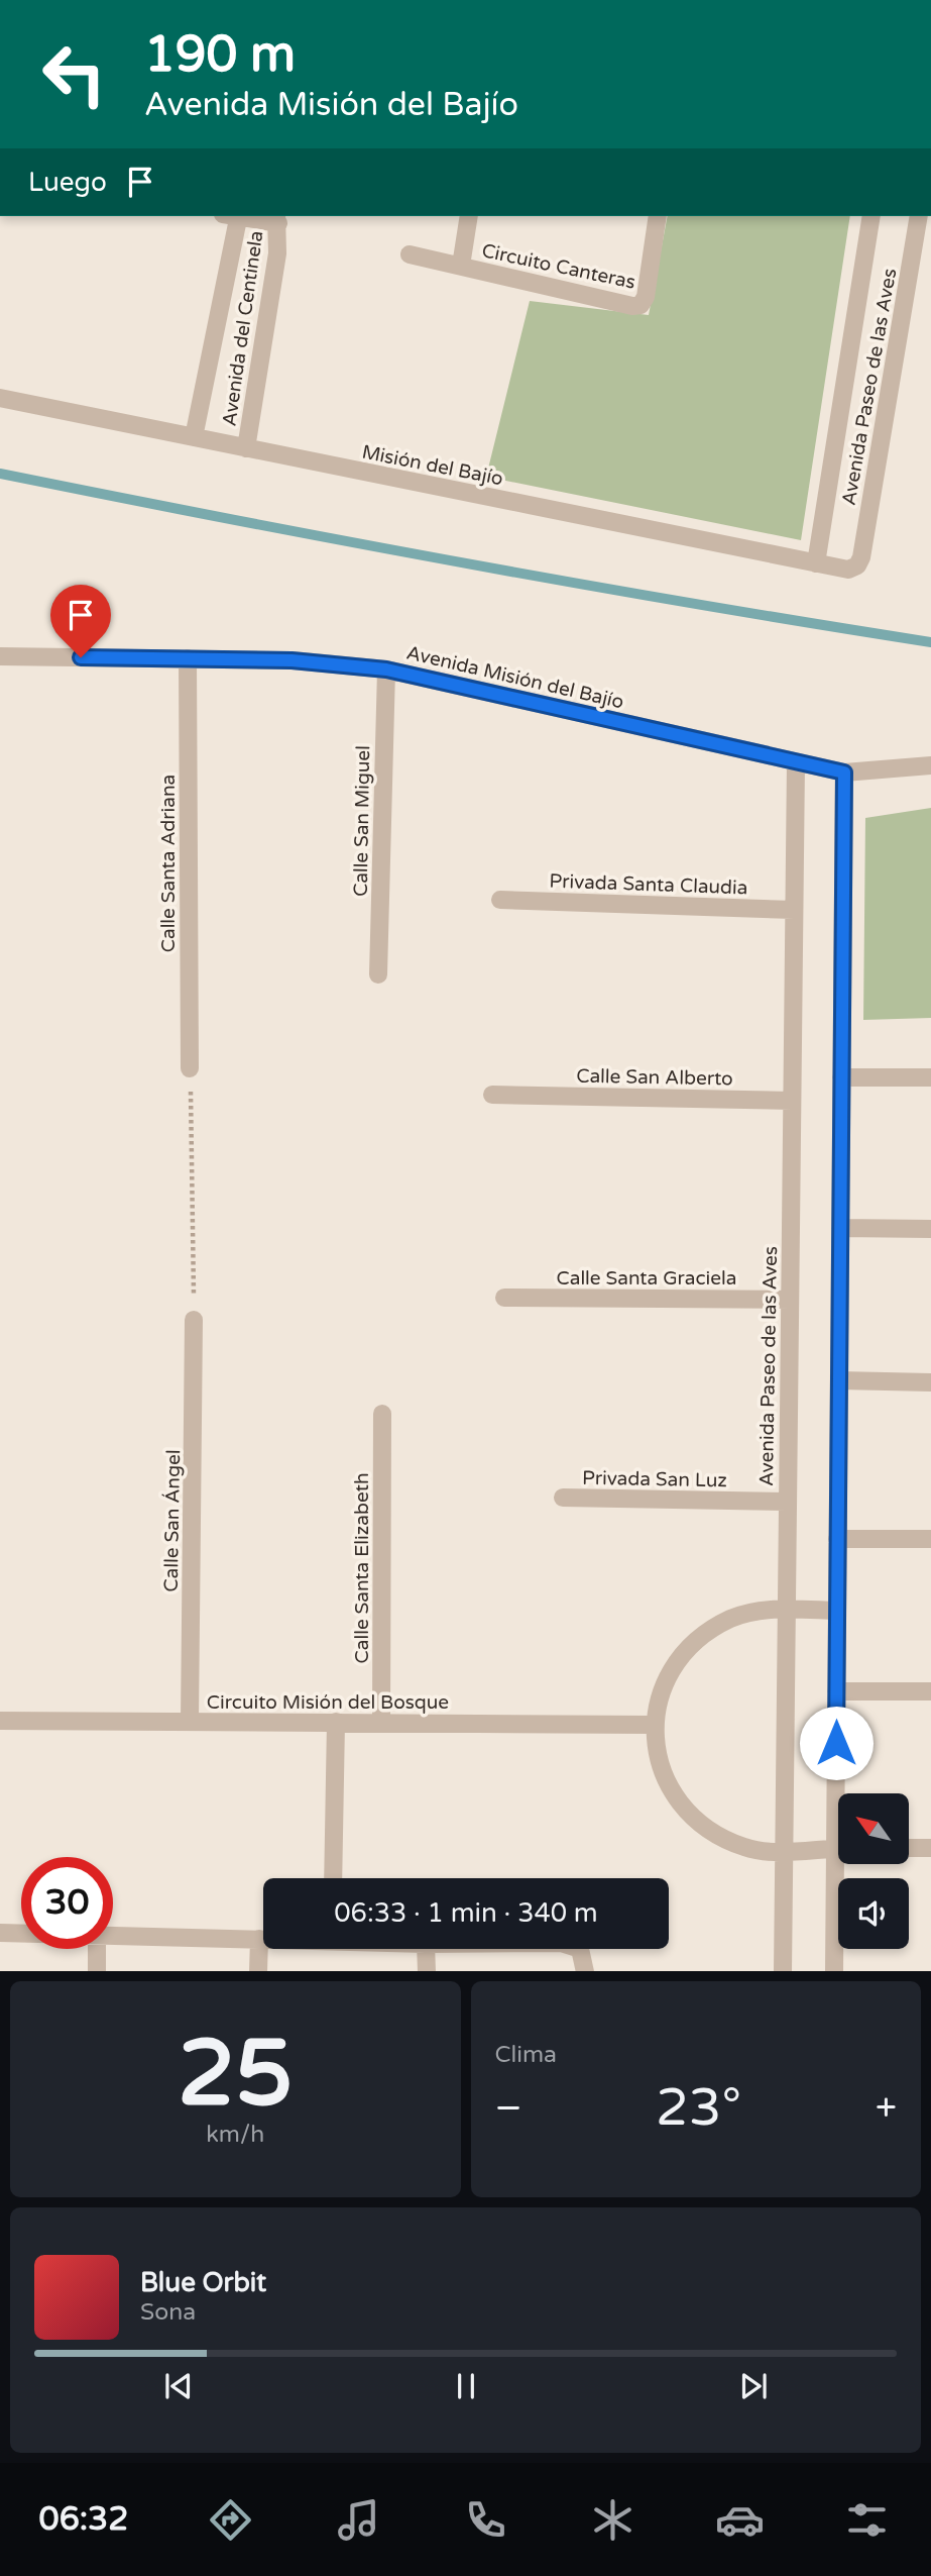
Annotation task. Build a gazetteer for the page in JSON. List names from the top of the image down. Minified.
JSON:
{"streets":{"street":["Circuito Canteras","Avenida del Centinela","Avenida Paseo de las Aves","Misión del Bajío","Avenida Misión del Bajío","Calle San Miguel","Calle Santa Adriana","Privada Santa Claudia","Calle San Alberto","Calle Santa Graciela","Privada San Luz","Calle San Ángel","Calle Santa Elizabeth","Circuito Misión del Bosque"]},"crossings":[["Avenida del Centinela","Misión del Bajío"],["Avenida Paseo de las Aves","Misión del Bajío"],["Avenida Paseo de las Aves","Avenida Misión del Bajío"],["Avenida Paseo de las Aves","Privada Santa Claudia"],["Avenida Paseo de las Aves","Calle San Alberto"],["Avenida Paseo de las Aves","Calle Santa Graciela"],["Avenida Paseo de las Aves","Privada San Luz"],["Avenida Misión del Bajío","Calle San Miguel"],["Avenida Misión del Bajío","Calle Santa Adriana"],["Calle San Ángel","Circuito Misión del Bosque"],["Calle Santa Elizabeth","Circuito Misión del Bosque"]],"north":"top left","page":{"turn":["190 m","Avenida Misión del Bajío"],"then":"Luego","limit":"30","trip":"06:33 · 1 min · 340 m","tile":[["25","km/h"],"Clima"],"heat":["−","23°","+"],"song":["Blue Orbit","Sona"],"tabs":"06:32"}}
